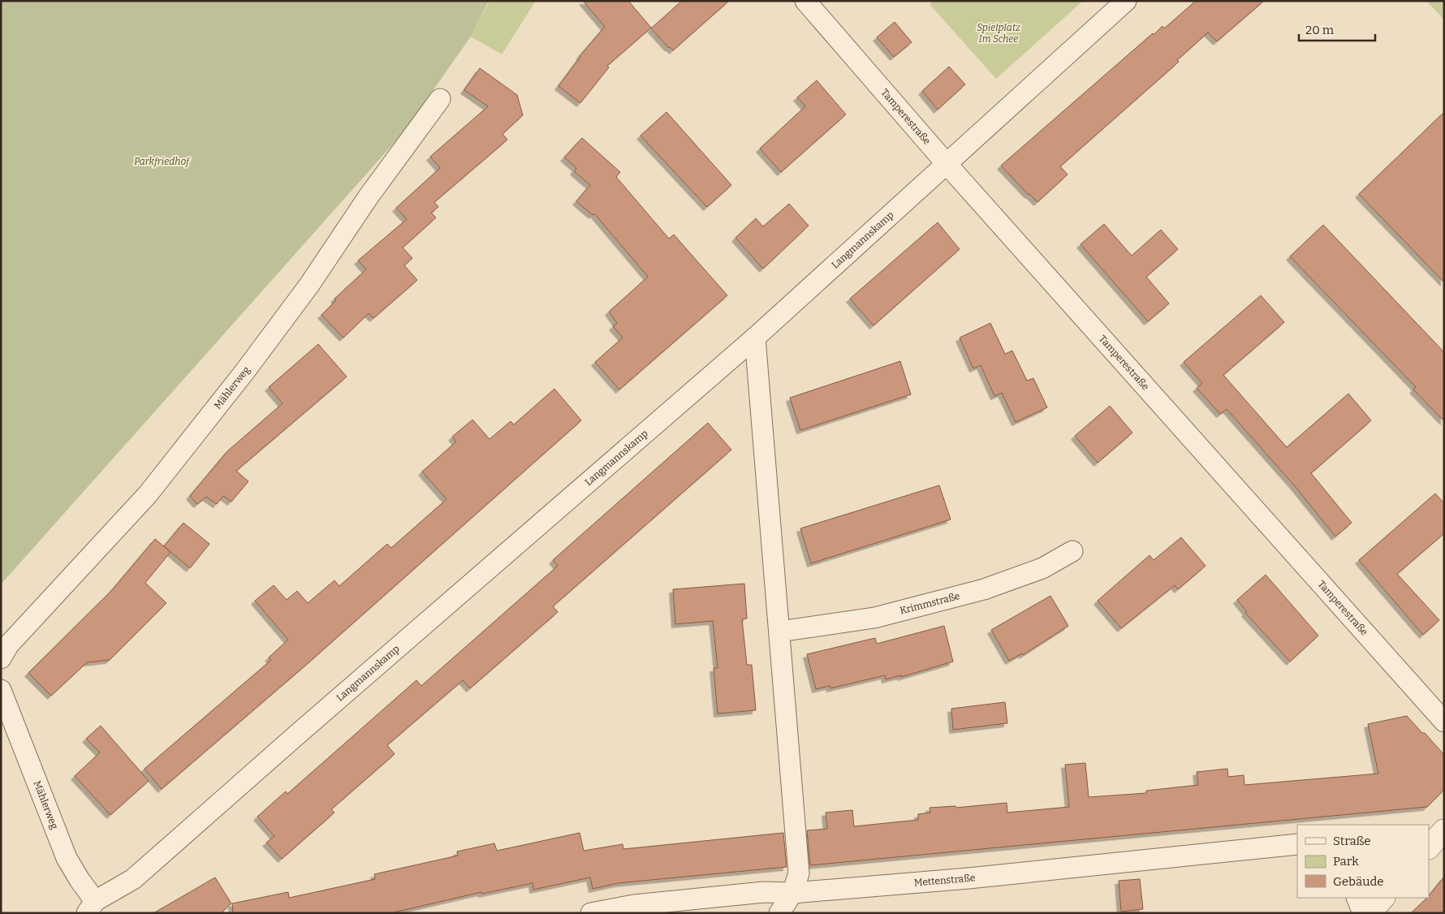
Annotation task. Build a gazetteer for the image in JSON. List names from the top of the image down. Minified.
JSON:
{"streets":{"street":["Tamperestraße","Langmannskamp","Mählerweg","Krimmstraße","Mettenstraße"]},"crossings":[["Tamperestraße","Langmannskamp"],["Langmannskamp","Mählerweg"]],"parks":["Spielplatz Im Schee","Parkfriedhof"],"legend":["Straße","Park","Gebäude"],"scale_bar":"20 m"}
